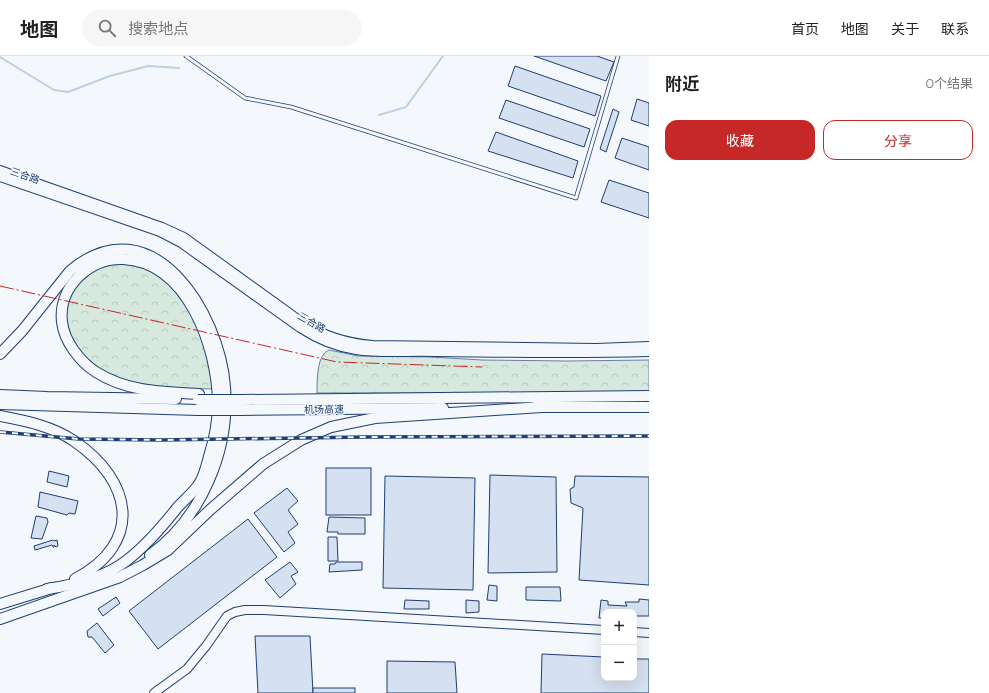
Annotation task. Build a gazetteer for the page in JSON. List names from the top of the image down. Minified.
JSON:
{"streets":{"highway":["机场高速"],"main road":["三合路"]},"page":{"header":"地图","search":"搜索地点","nav":["首页","地图","关于","联系"],"heading":["附近","0个结果"],"buttons":["收藏","分享"],"map_buttons":["+","−"]}}
